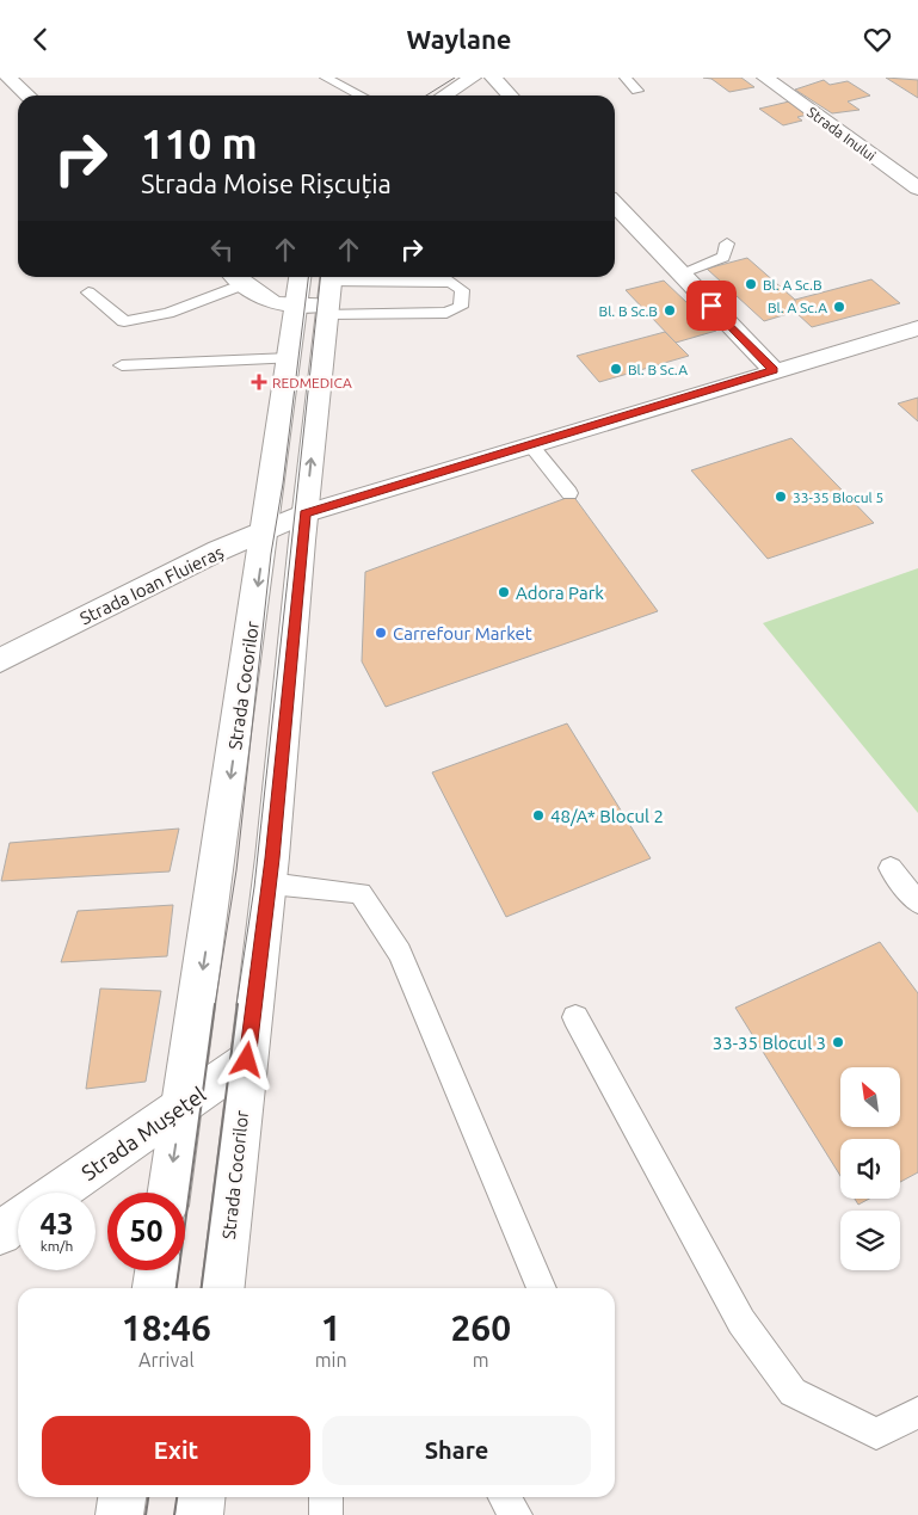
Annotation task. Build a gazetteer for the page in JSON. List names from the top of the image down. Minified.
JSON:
{"streets":{"street":["Strada Inului","Strada Ioan Fluieraș","Strada Cocorilor","Strada Mușețel"]},"crossings":[["Strada Ioan Fluieraș","Strada Cocorilor"],["Strada Cocorilor","Strada Mușețel"]],"places":{"other":["Bl. A Sc.B","Bl. A Sc.A","Bl. B Sc.B","Bl. B Sc.A","33-35 Blocul 5","Adora Park","Carrefour Market","48/A* Blocul 2","33-35 Blocul 3"],"health":["REDMEDICA"]},"north":"top left","page":{"header":"Waylane","turn":["110 m","Strada Moise Rișcuția"],"speed":"43 km/h","limit":"50","eta":["18:46","Arrival","1","min","260","m"],"buttons":["Exit","Share"]}}
